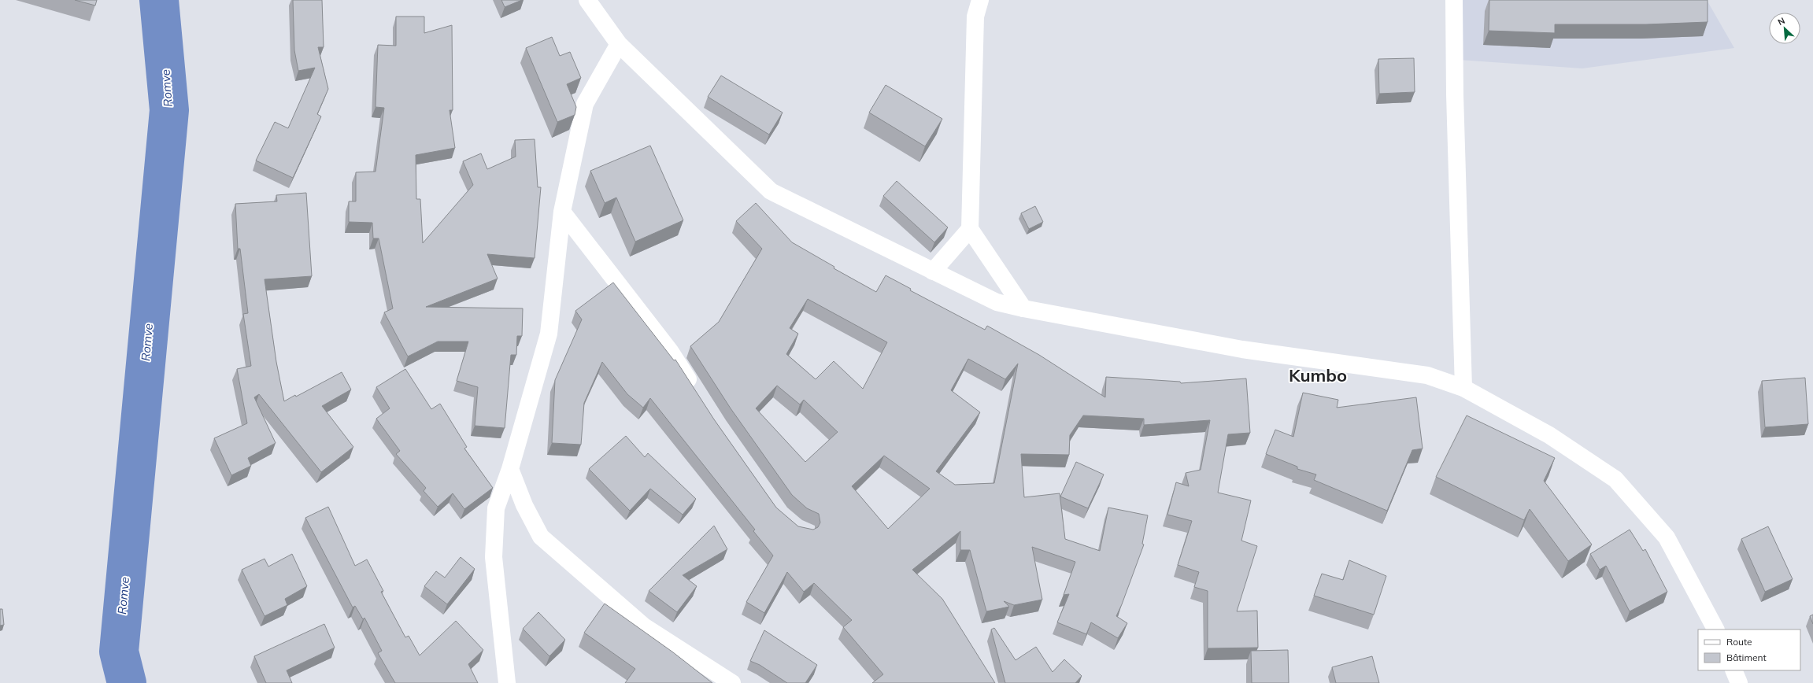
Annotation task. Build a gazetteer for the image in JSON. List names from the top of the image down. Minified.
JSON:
{"districts":["Kumbo"],"water":["Romve"],"legend":["Route","Bâtiment"],"north":"top left"}
